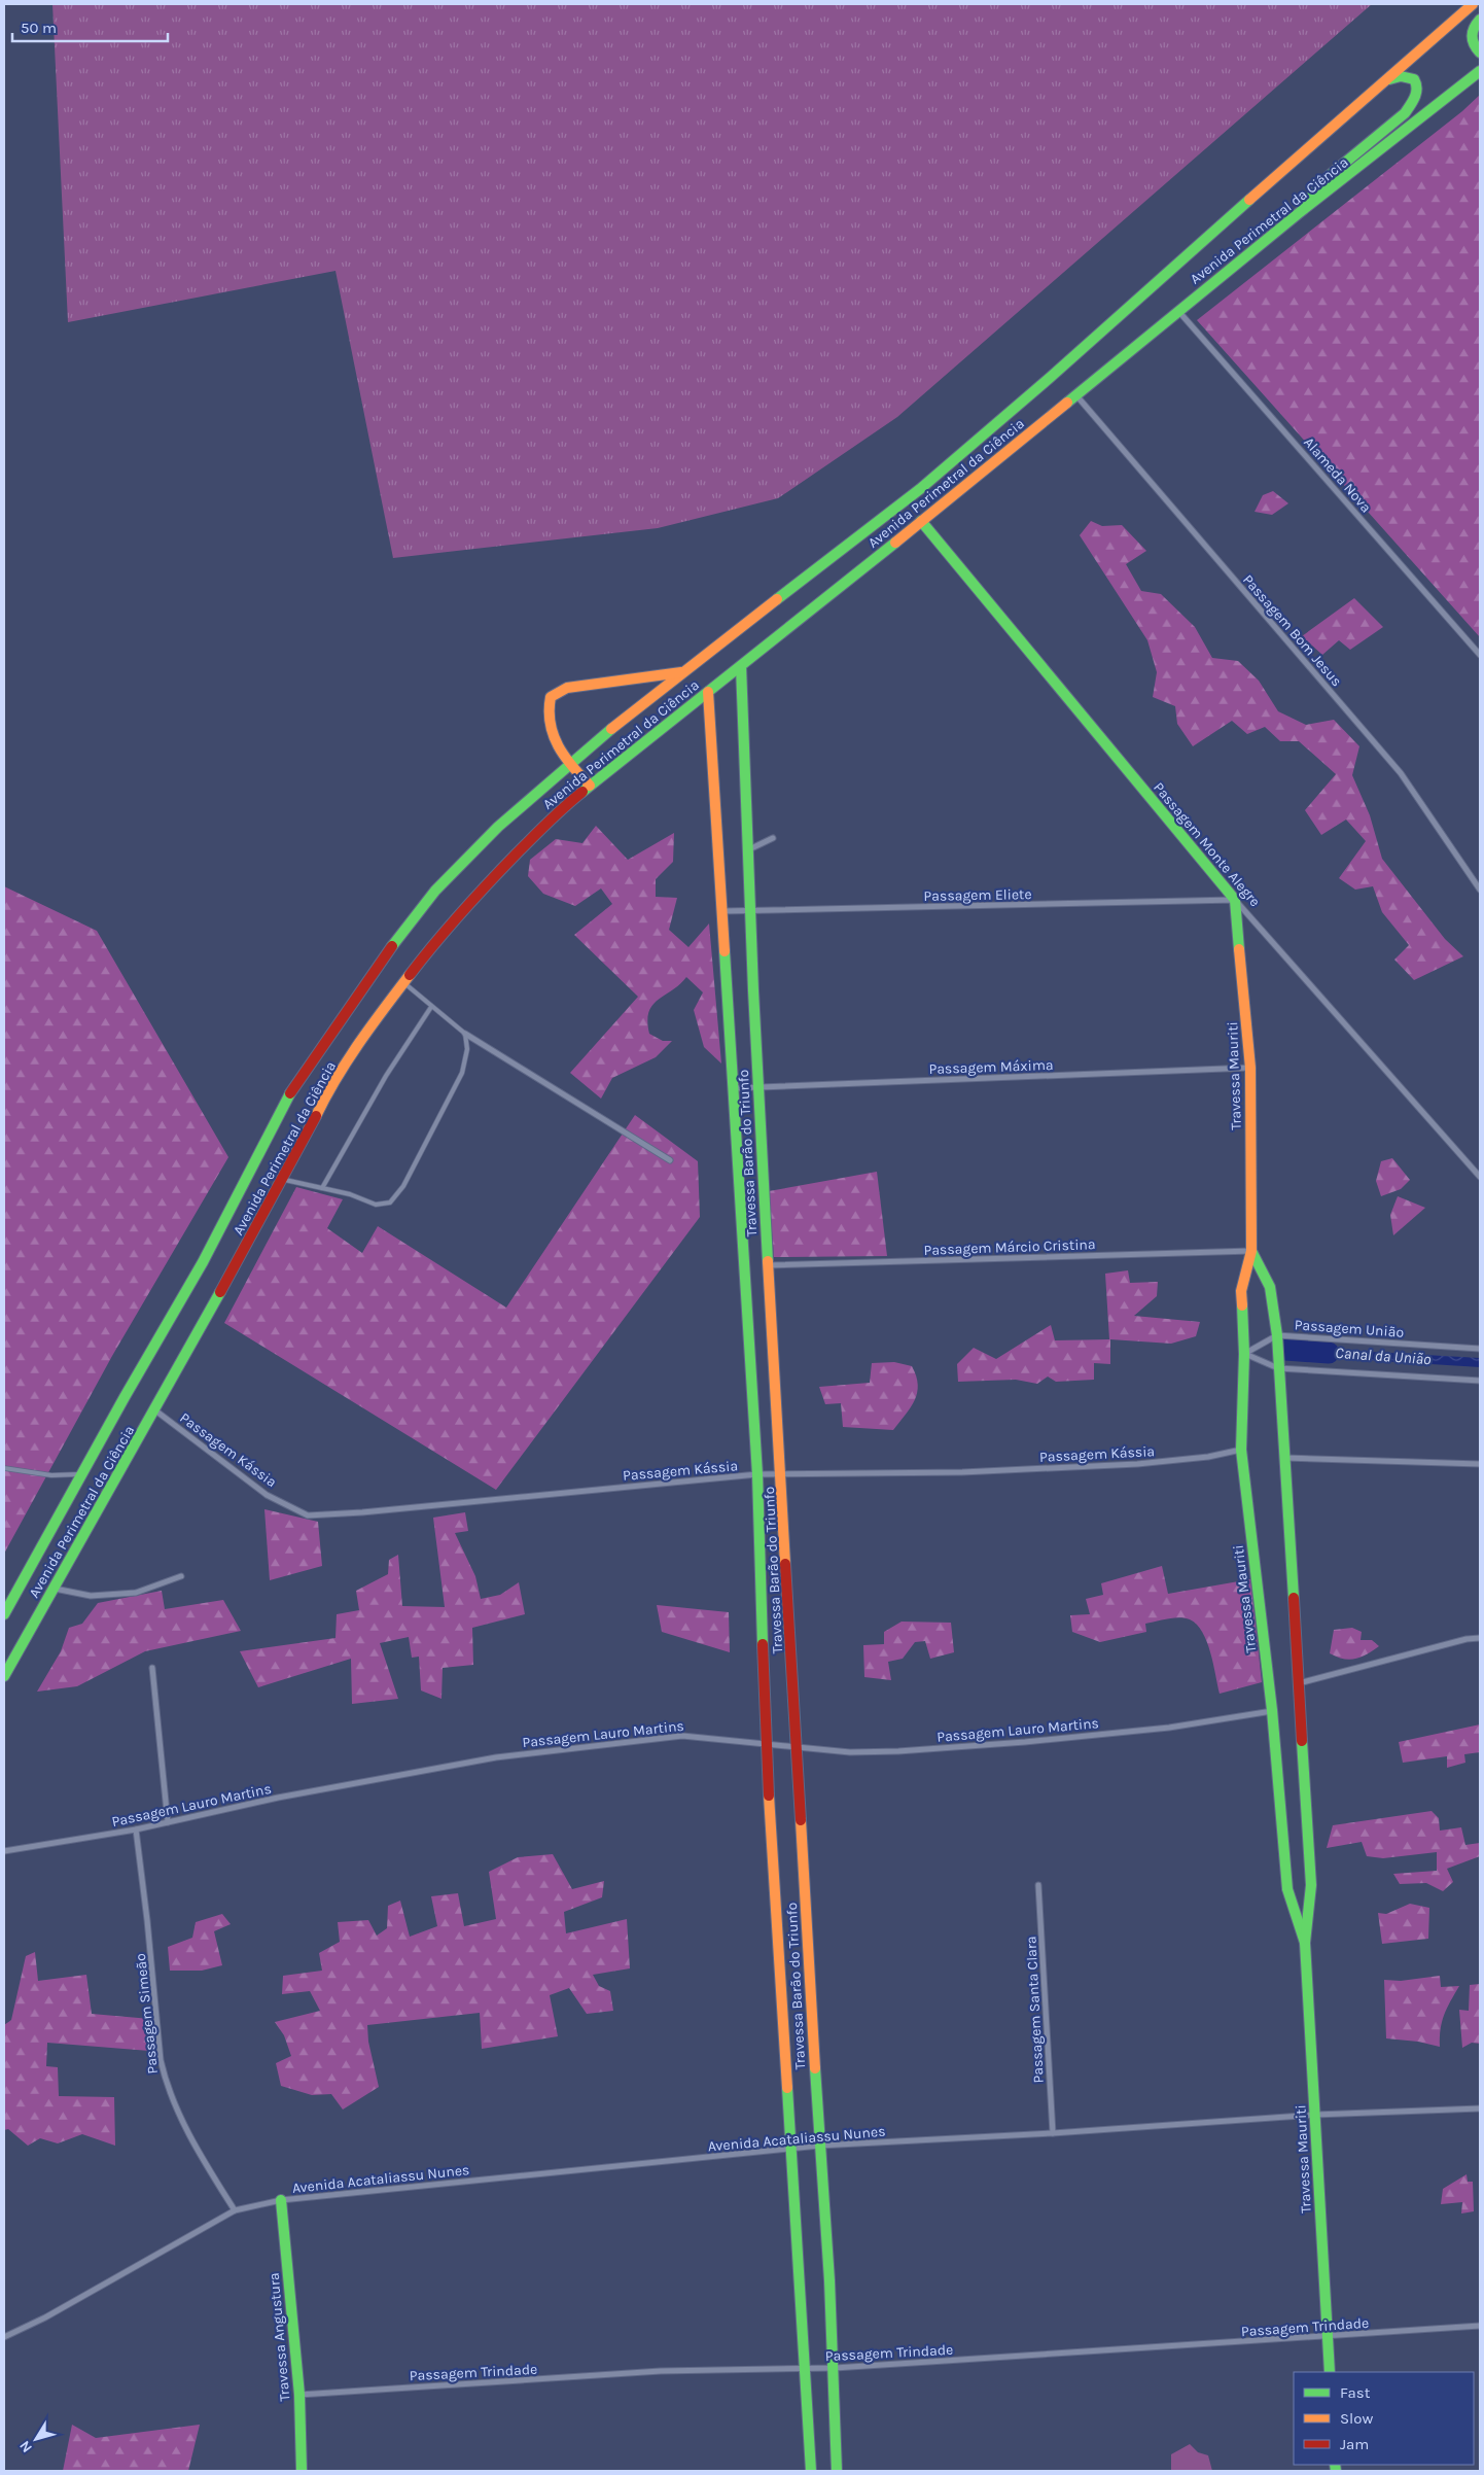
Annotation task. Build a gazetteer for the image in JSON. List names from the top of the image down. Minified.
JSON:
{"streets":{"main road":["Avenida Perimetral da Ciência","Passagem Monte Alegre","Travessa Mauriti","Travessa Barão do Triunfo","Travessa Angustura"],"street":["Alameda Nova","Passagem Bom Jesus","Passagem Eliete","Passagem Máxima","Passagem Márcio Cristina","Passagem União","Passagem Kássia","Passagem Lauro Martins","Passagem Santa Clara","Passagem Simeão","Avenida Acataliassu Nunes","Passagem Trindade"]},"crossings":[["Avenida Perimetral da Ciência","Alameda Nova"],["Avenida Perimetral da Ciência","Passagem Bom Jesus"],["Avenida Perimetral da Ciência","Passagem Monte Alegre"],["Avenida Perimetral da Ciência","Travessa Barão do Triunfo"],["Avenida Perimetral da Ciência","Passagem Kássia"],["Passagem Monte Alegre","Passagem Eliete"],["Passagem Monte Alegre","Travessa Mauriti"],["Passagem Eliete","Travessa Mauriti"],["Passagem Eliete","Travessa Barão do Triunfo"],["Passagem Máxima","Travessa Mauriti"],["Passagem Máxima","Travessa Barão do Triunfo"],["Travessa Mauriti","Passagem Márcio Cristina"],["Travessa Mauriti","Passagem União"],["Travessa Mauriti","Passagem Kássia"],["Travessa Mauriti","Passagem Lauro Martins"],["Travessa Mauriti","Avenida Acataliassu Nunes"],["Travessa Mauriti","Passagem Trindade"],["Travessa Barão do Triunfo","Passagem Márcio Cristina"],["Travessa Barão do Triunfo","Passagem Kássia"],["Travessa Barão do Triunfo","Passagem Lauro Martins"],["Travessa Barão do Triunfo","Avenida Acataliassu Nunes"],["Travessa Barão do Triunfo","Passagem Trindade"],["Passagem Lauro Martins","Passagem Simeão"],["Passagem Santa Clara","Avenida Acataliassu Nunes"],["Avenida Acataliassu Nunes","Travessa Angustura"],["Passagem Trindade","Travessa Angustura"]],"water":["Canal da União"],"legend":["Fast","Slow","Jam"],"scale_bar":"50 m","north":"bottom left"}
